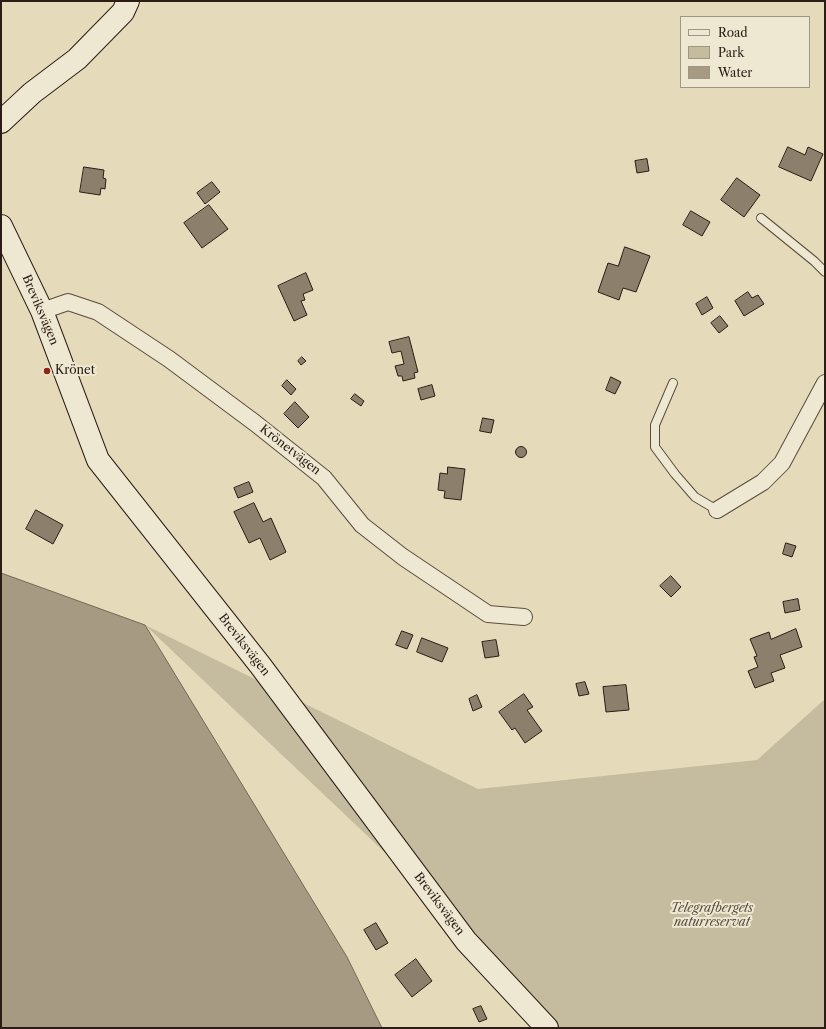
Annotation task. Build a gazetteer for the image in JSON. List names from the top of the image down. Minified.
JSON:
{"streets":{"main road":["Breviksvägen"],"street":["Krönetvägen"]},"crossings":[["Breviksvägen","Krönetvägen"]],"parks":["Telegrafbergets naturreservat"],"places":["Krönet"],"legend":["Road","Park","Water"]}
